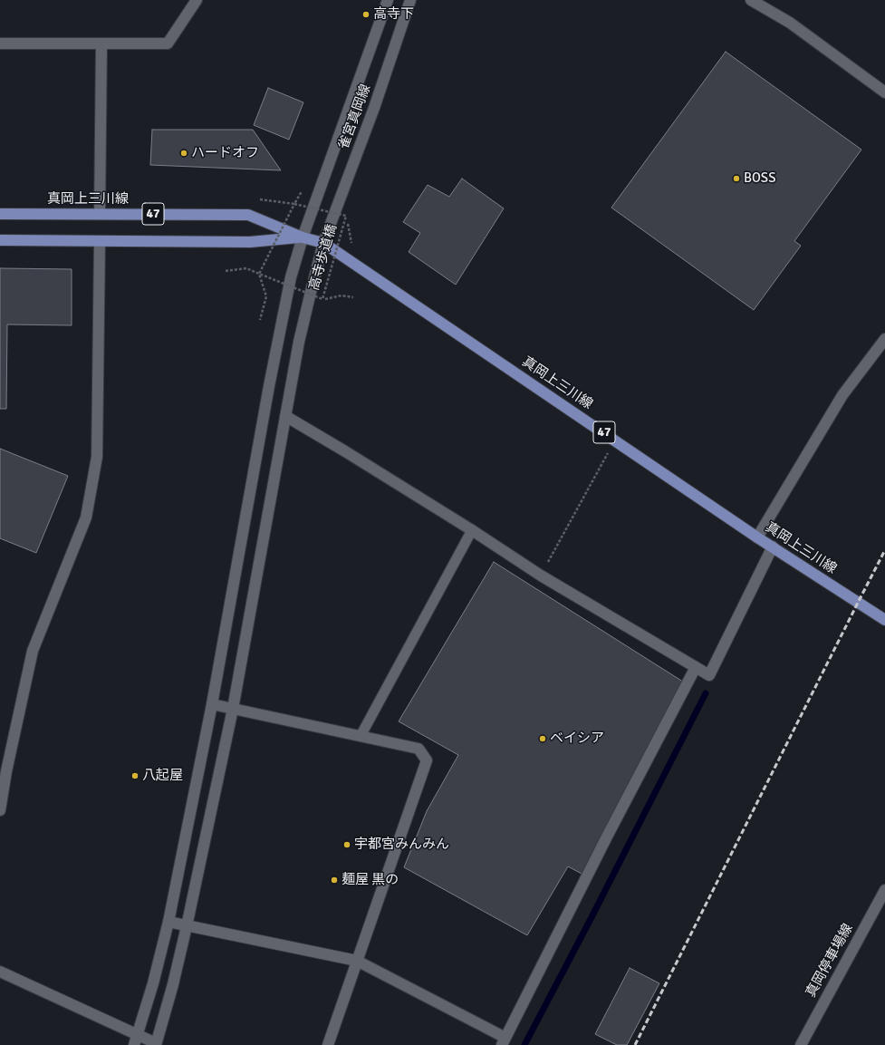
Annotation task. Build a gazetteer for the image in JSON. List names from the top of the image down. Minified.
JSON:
{"streets":{"main road":["真岡上三川線","47"],"street":["雀宮真岡線","真岡停車場線"],"path":["高寺歩道橋"]},"crossings":[["雀宮真岡線","真岡上三川線"]],"places":["高寺下","ハードオフ","BOSS","ベイシア","八起屋","宇都宮みんみん","麺屋 黒の"]}
